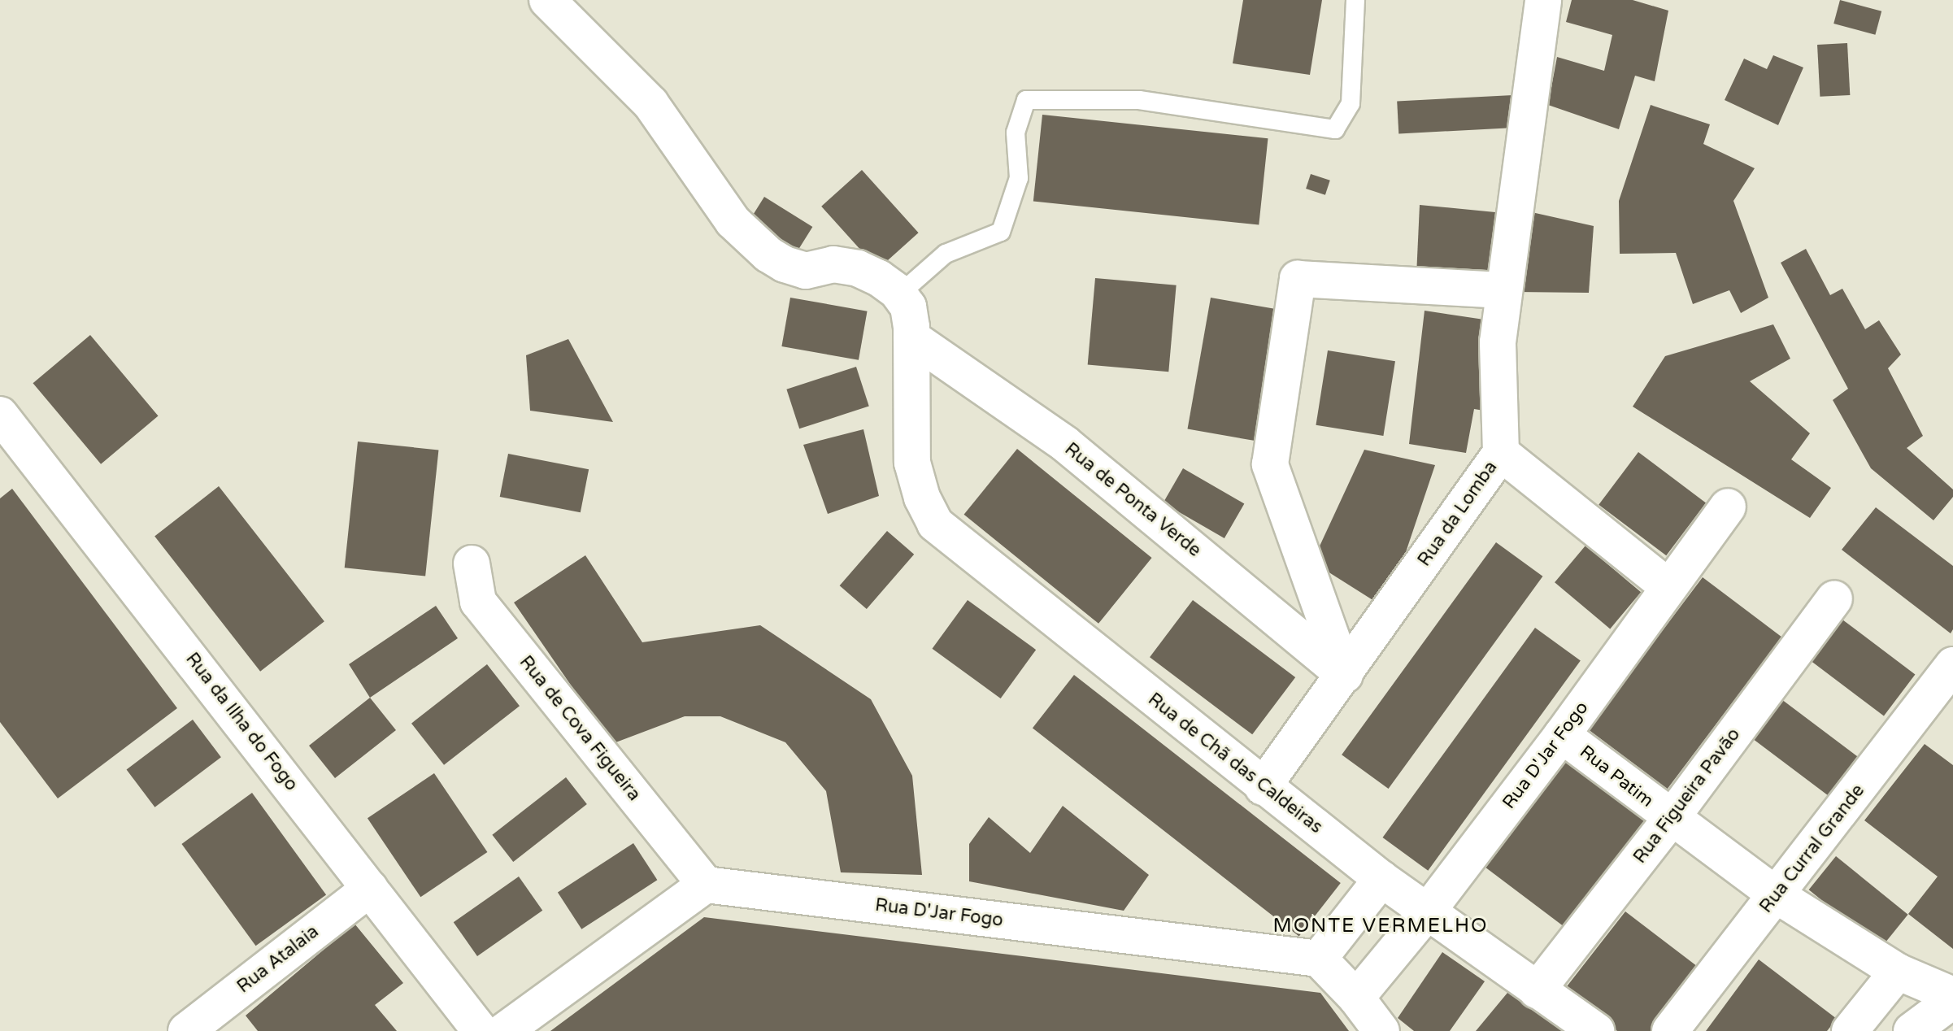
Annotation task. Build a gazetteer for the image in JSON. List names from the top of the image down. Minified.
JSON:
{"streets":{"street":["Rua de Ponta Verde","Rua da Lomba","Rua da Ilha do Fogo","Rua de Cova Figueira","Rua D'Jar Fogo","Rua de Chã das Caldeiras","Rua Patim","Rua Figueira Pavão","Rua Curral Grande","Rua Atalaia"]},"crossings":[["Rua de Ponta Verde","Rua da Lomba"],["Rua de Ponta Verde","Rua de Chã das Caldeiras"],["Rua da Lomba","Rua de Chã das Caldeiras"],["Rua da Ilha do Fogo","Rua Atalaia"],["Rua de Cova Figueira","Rua D'Jar Fogo"],["Rua D'Jar Fogo","Rua de Chã das Caldeiras"],["Rua D'Jar Fogo","Rua Patim"],["Rua de Chã das Caldeiras","Rua Figueira Pavão"],["Rua Patim","Rua Figueira Pavão"],["Rua Patim","Rua Curral Grande"]],"districts":["MONTE VERMELHO"]}
